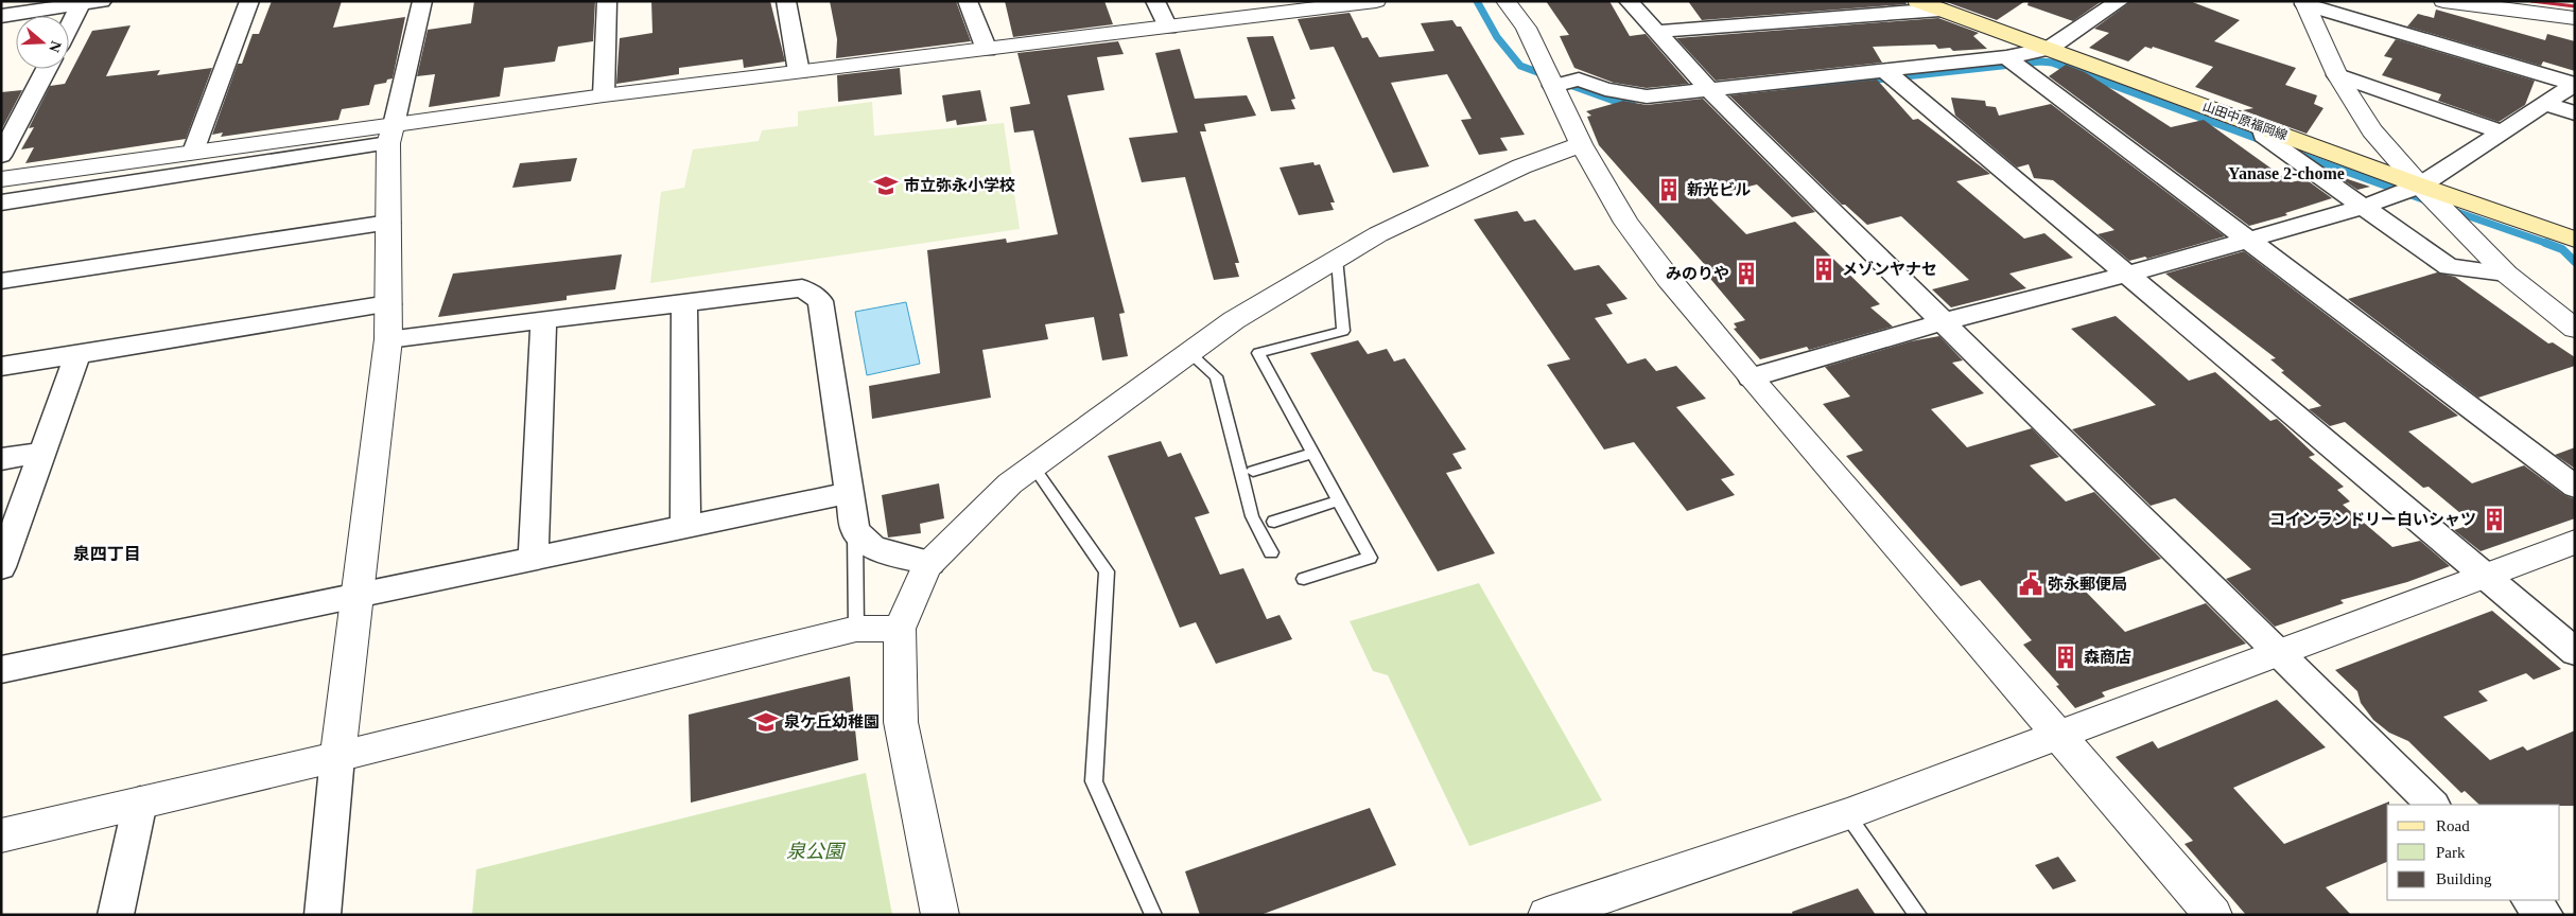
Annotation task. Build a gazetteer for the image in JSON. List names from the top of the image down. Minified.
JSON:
{"streets":{"main road":["山田中原福岡線"]},"districts":["Yanase 2-chome","泉四丁目"],"parks":["泉公園"],"places":{"school or university":["市立弥永小学校","泉ケ丘幼稚園"],"building":["新光ビル","メゾンヤナセ","みのりや","コインランドリー白いシャツ","森商店"],"public building":["弥永郵便局"]},"legend":["Road","Park","Building"],"north":"right"}
